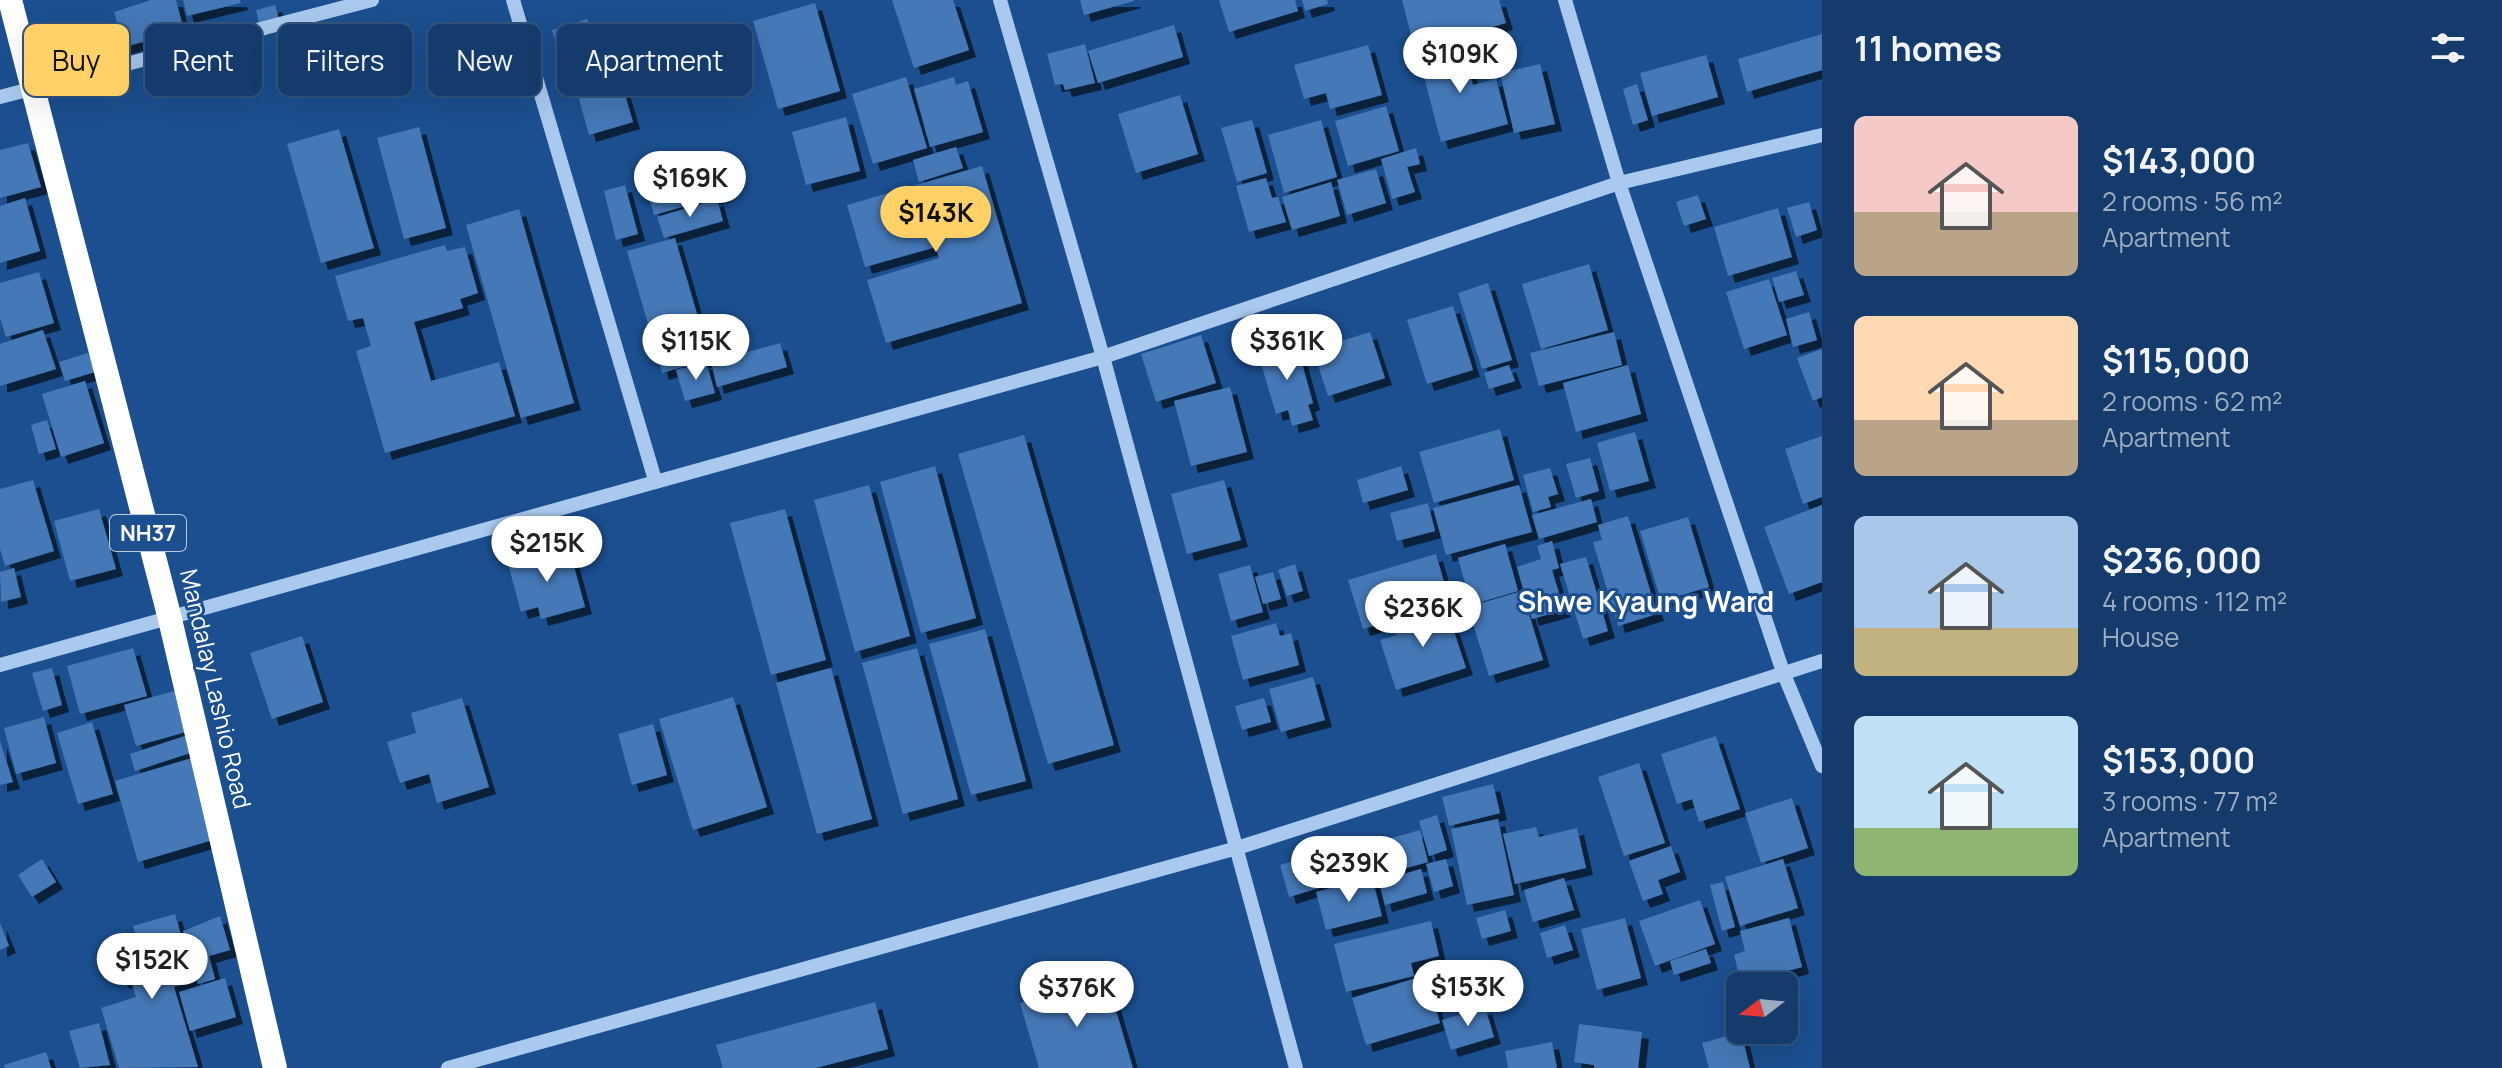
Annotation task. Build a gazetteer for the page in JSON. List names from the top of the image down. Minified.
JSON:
{"streets":{"highway":["NH37","Mandalay Lashio Road"]},"districts":["Shwe Kyaung Ward"],"north":"left","page":{"heading":"11 homes","chip":["Buy","Rent","Filters","New","Apartment"],"price":["$109K","$169K","$143K","$115K","$361K","$215K","$236K","$239K","$152K","$153K","$376K"],"list":[{"name":"$143,000","note":"2 rooms · 56 m² · Apartment"},{"name":"$115,000","note":"2 rooms · 62 m² · Apartment"},{"name":"$236,000","note":"4 rooms · 112 m² · House"},{"name":"$153,000","note":"3 rooms · 77 m² · Apartment"}]}}
